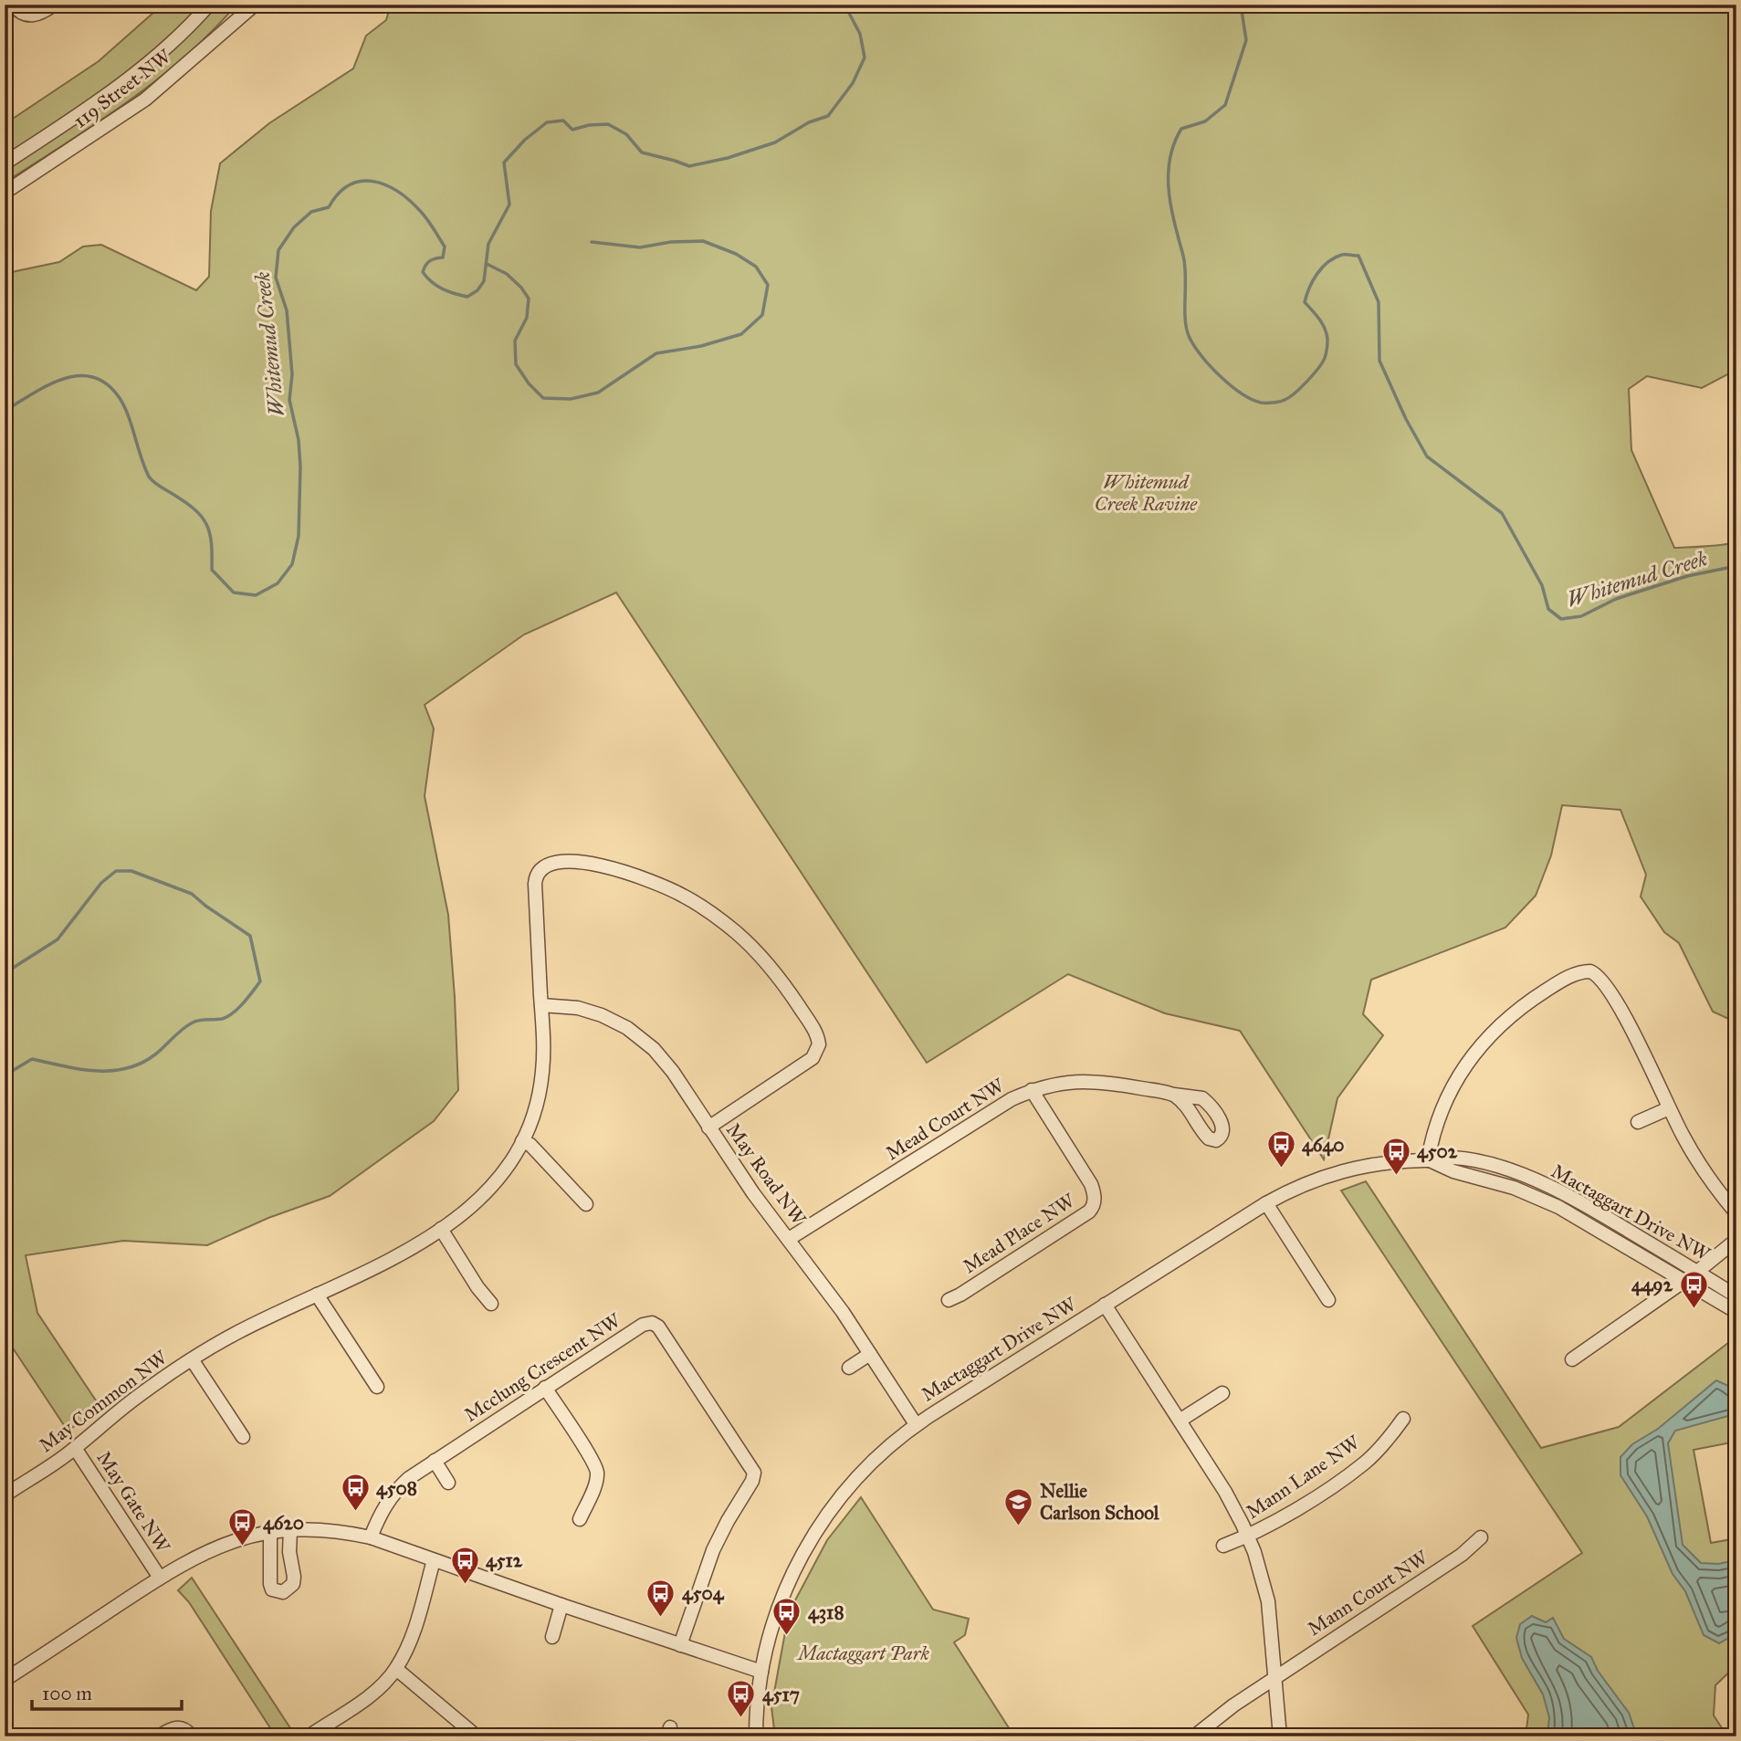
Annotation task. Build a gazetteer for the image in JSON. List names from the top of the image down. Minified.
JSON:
{"streets":{"street":["119 Street NW","Mead Court NW","May Road NW","Mactaggart Drive NW","Mead Place NW","Mcclung Crescent NW","May Common NW","Mann Lane NW","May Gate NW","Mann Court NW"]},"crossings":[["Mead Court NW","May Road NW"],["Mead Court NW","Mead Place NW"],["May Road NW","Mactaggart Drive NW"],["May Road NW","May Common NW"],["May Common NW","May Gate NW"]],"water":["Whitemud Creek"],"parks":["Whitemud Creek Ravine","Mactaggart Park"],"places":{"bus stop":["4640","4502","4492","4508","4620","4512","4504","4318","4517"],"school or university":["Nellie Carlson School"]},"scale_bar":"100 m"}
